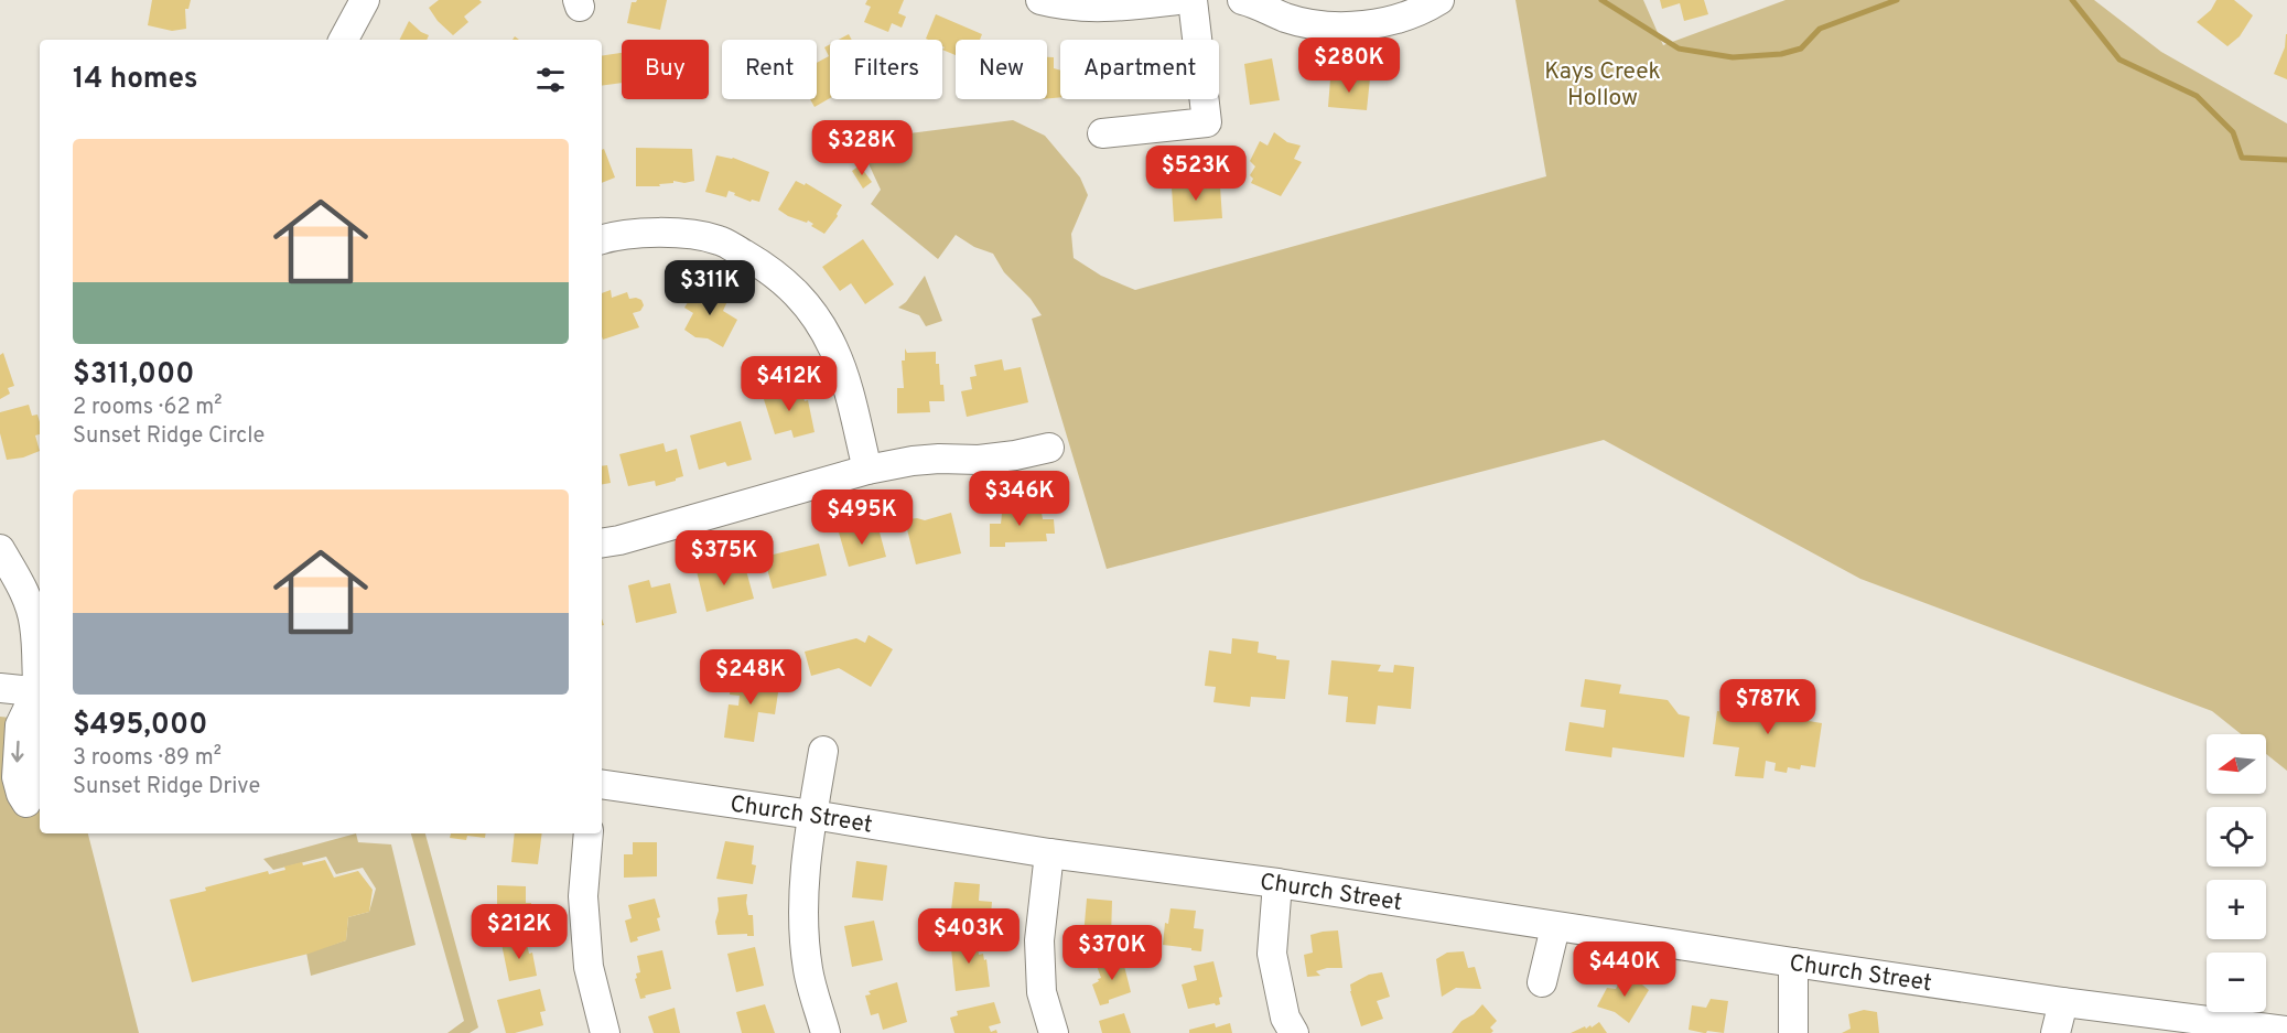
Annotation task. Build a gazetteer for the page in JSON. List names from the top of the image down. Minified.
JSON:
{"streets":{"street":["Church Street"]},"parks":["Kays Creek Hollow"],"north":"left","page":{"price":["$280K","$328K","$523K","$311K","$412K","$346K","$495K","$375K","$248K","$787K","$212K","$403K","$370K","$440K"],"chip":["Buy","Rent","Filters","New","Apartment"],"heading":"14 homes","list":[{"name":"$311,000","note":"2 rooms · 62 m² · Sunset Ridge Circle"},{"name":"$495,000","note":"3 rooms · 89 m² · Sunset Ridge Drive"}],"map_buttons":["+","−"]}}
